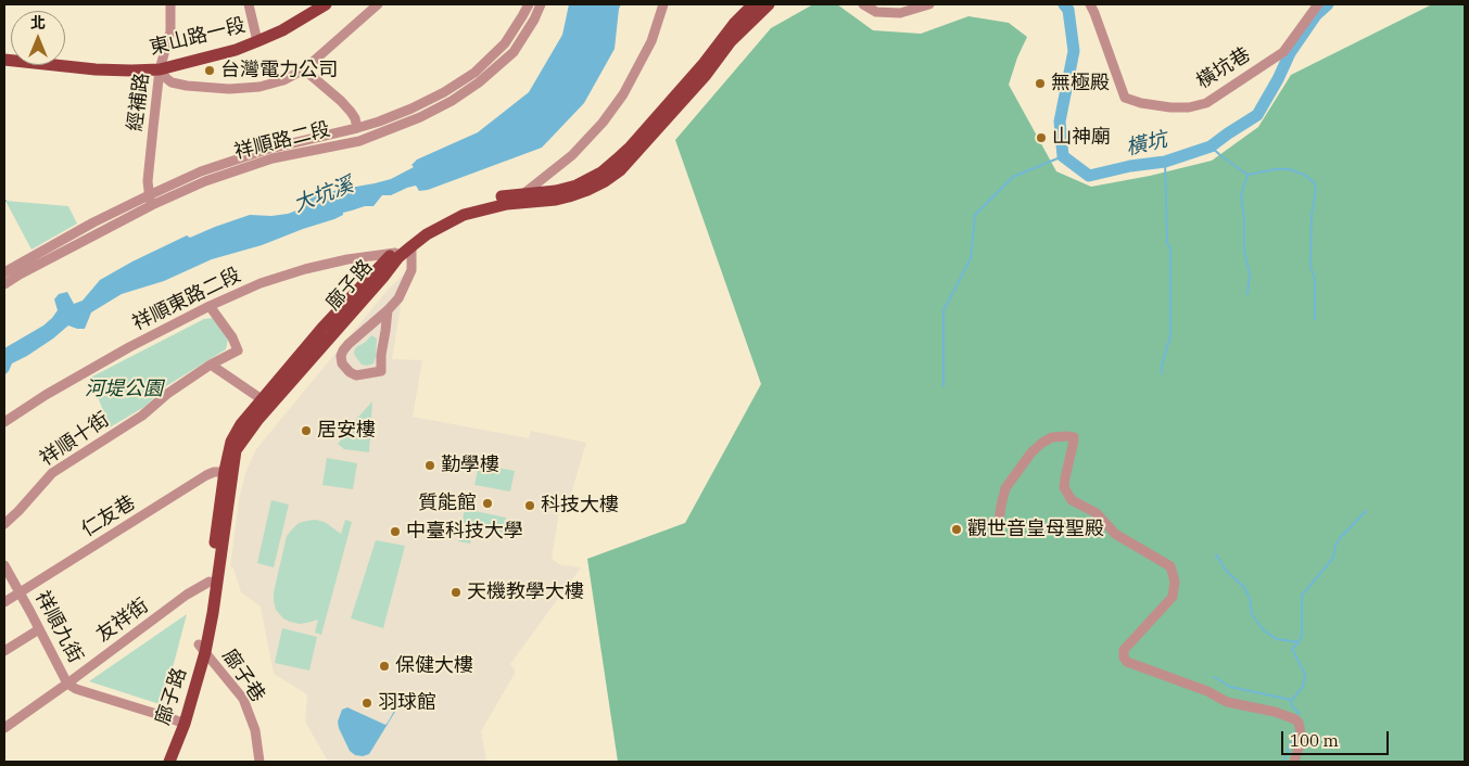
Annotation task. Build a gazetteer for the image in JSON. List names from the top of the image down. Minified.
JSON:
{"streets":{"main road":["東山路一段","廍子路"],"street":["橫坑巷","經補路","祥順路二段","祥順東路二段","祥順十街","仁友巷","友祥街","祥順九街","廍子巷"]},"crossings":[["東山路一段","經補路"],["經補路","祥順路二段"],["廍子路","祥順東路二段"],["廍子路","仁友巷"],["廍子路","友祥街"],["廍子路","祥順九街"],["廍子路","廍子巷"],["祥順東路二段","祥順十街"],["仁友巷","祥順九街"],["友祥街","祥順九街"]],"water":["橫坑","大坑溪"],"parks":["河堤公園"],"places":["台灣電力公司","無極殿","山神廟","居安樓","勤學樓","質能館","科技大樓","觀世音皇母聖殿","中臺科技大學","天機教學大樓","保健大樓","羽球館"],"scale_bar":"100 m","north":"top"}
